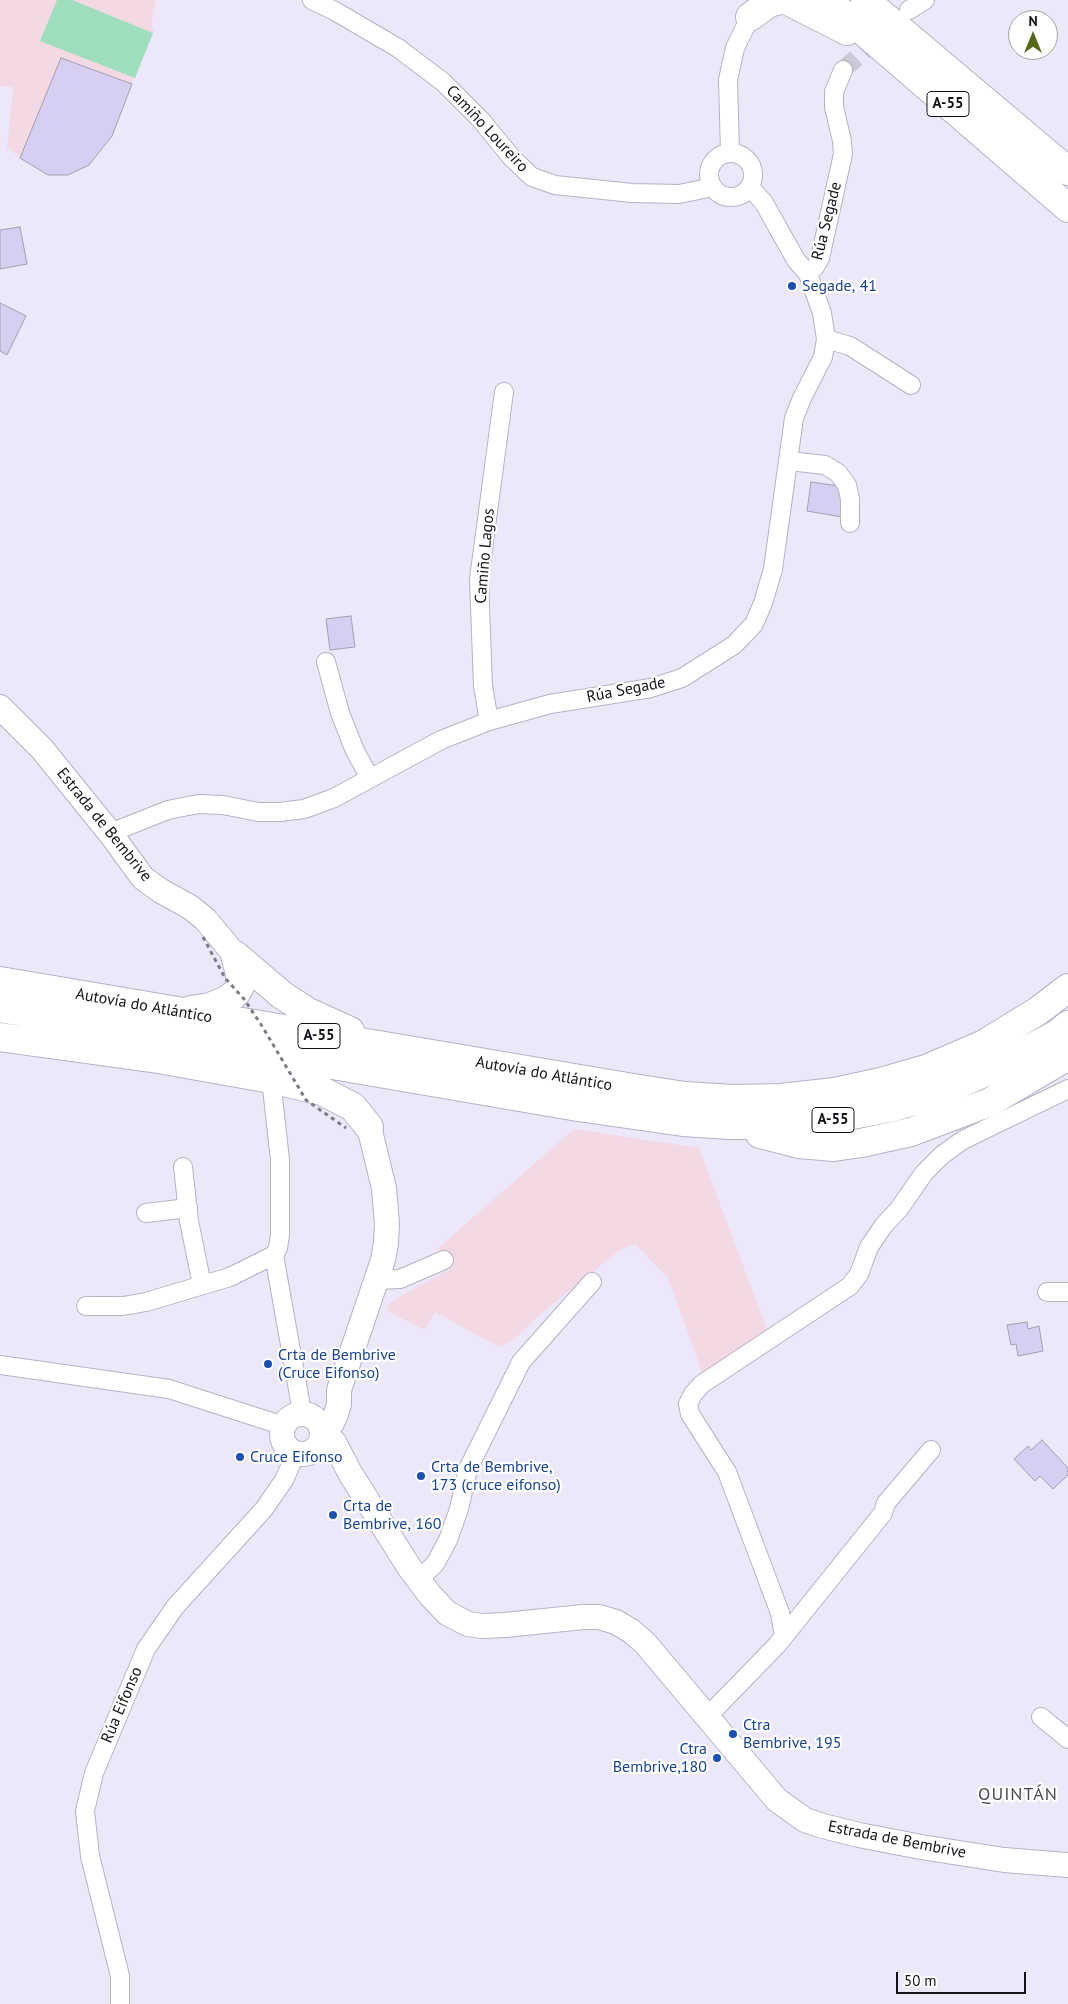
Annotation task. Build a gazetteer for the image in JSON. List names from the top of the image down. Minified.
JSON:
{"streets":{"highway":["A-55","Autovía do Atlántico"],"street":["Camiño Loureiro","Rúa Segade","Camiño Lagos","Estrada de Bembrive","Rúa Eifonso"]},"crossings":[["Rúa Segade","Camiño Lagos"],["Rúa Segade","Estrada de Bembrive"],["Estrada de Bembrive","Rúa Eifonso"]],"districts":["QUINTÁN"],"places":["Segade, 41","Crta de Bembrive (Cruce Eifonso)","Cruce Eifonso","Crta de Bembrive, 173 (cruce eifonso)","Crta de Bembrive, 160","Ctra Bembrive, 195","Ctra Bembrive,180"],"scale_bar":"50 m","north":"top"}
